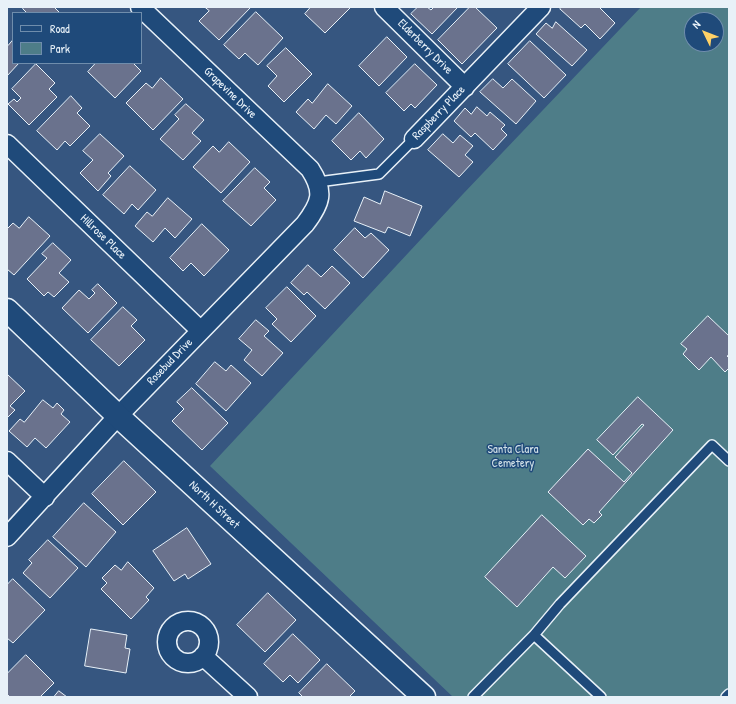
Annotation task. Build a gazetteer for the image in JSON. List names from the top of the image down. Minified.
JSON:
{"streets":{"street":["Elderberry Drive","Grapevine Drive","Raspberry Place","Hillrose Place","Rosebud Drive","North H Street"]},"crossings":[["Elderberry Drive","Raspberry Place"],["Grapevine Drive","Raspberry Place"],["Grapevine Drive","Rosebud Drive"],["Raspberry Place","Rosebud Drive"],["Hillrose Place","Rosebud Drive"],["Rosebud Drive","North H Street"]],"parks":["Santa Clara Cemetery"],"legend":["Road","Park"],"north":"top left"}
